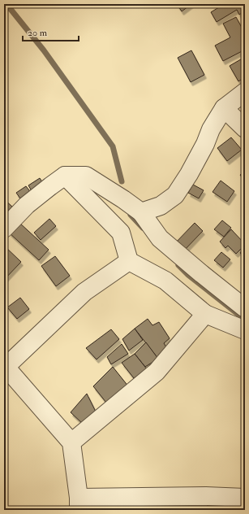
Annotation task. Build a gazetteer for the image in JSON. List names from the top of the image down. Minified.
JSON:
{"scale_bar":"20 m"}
